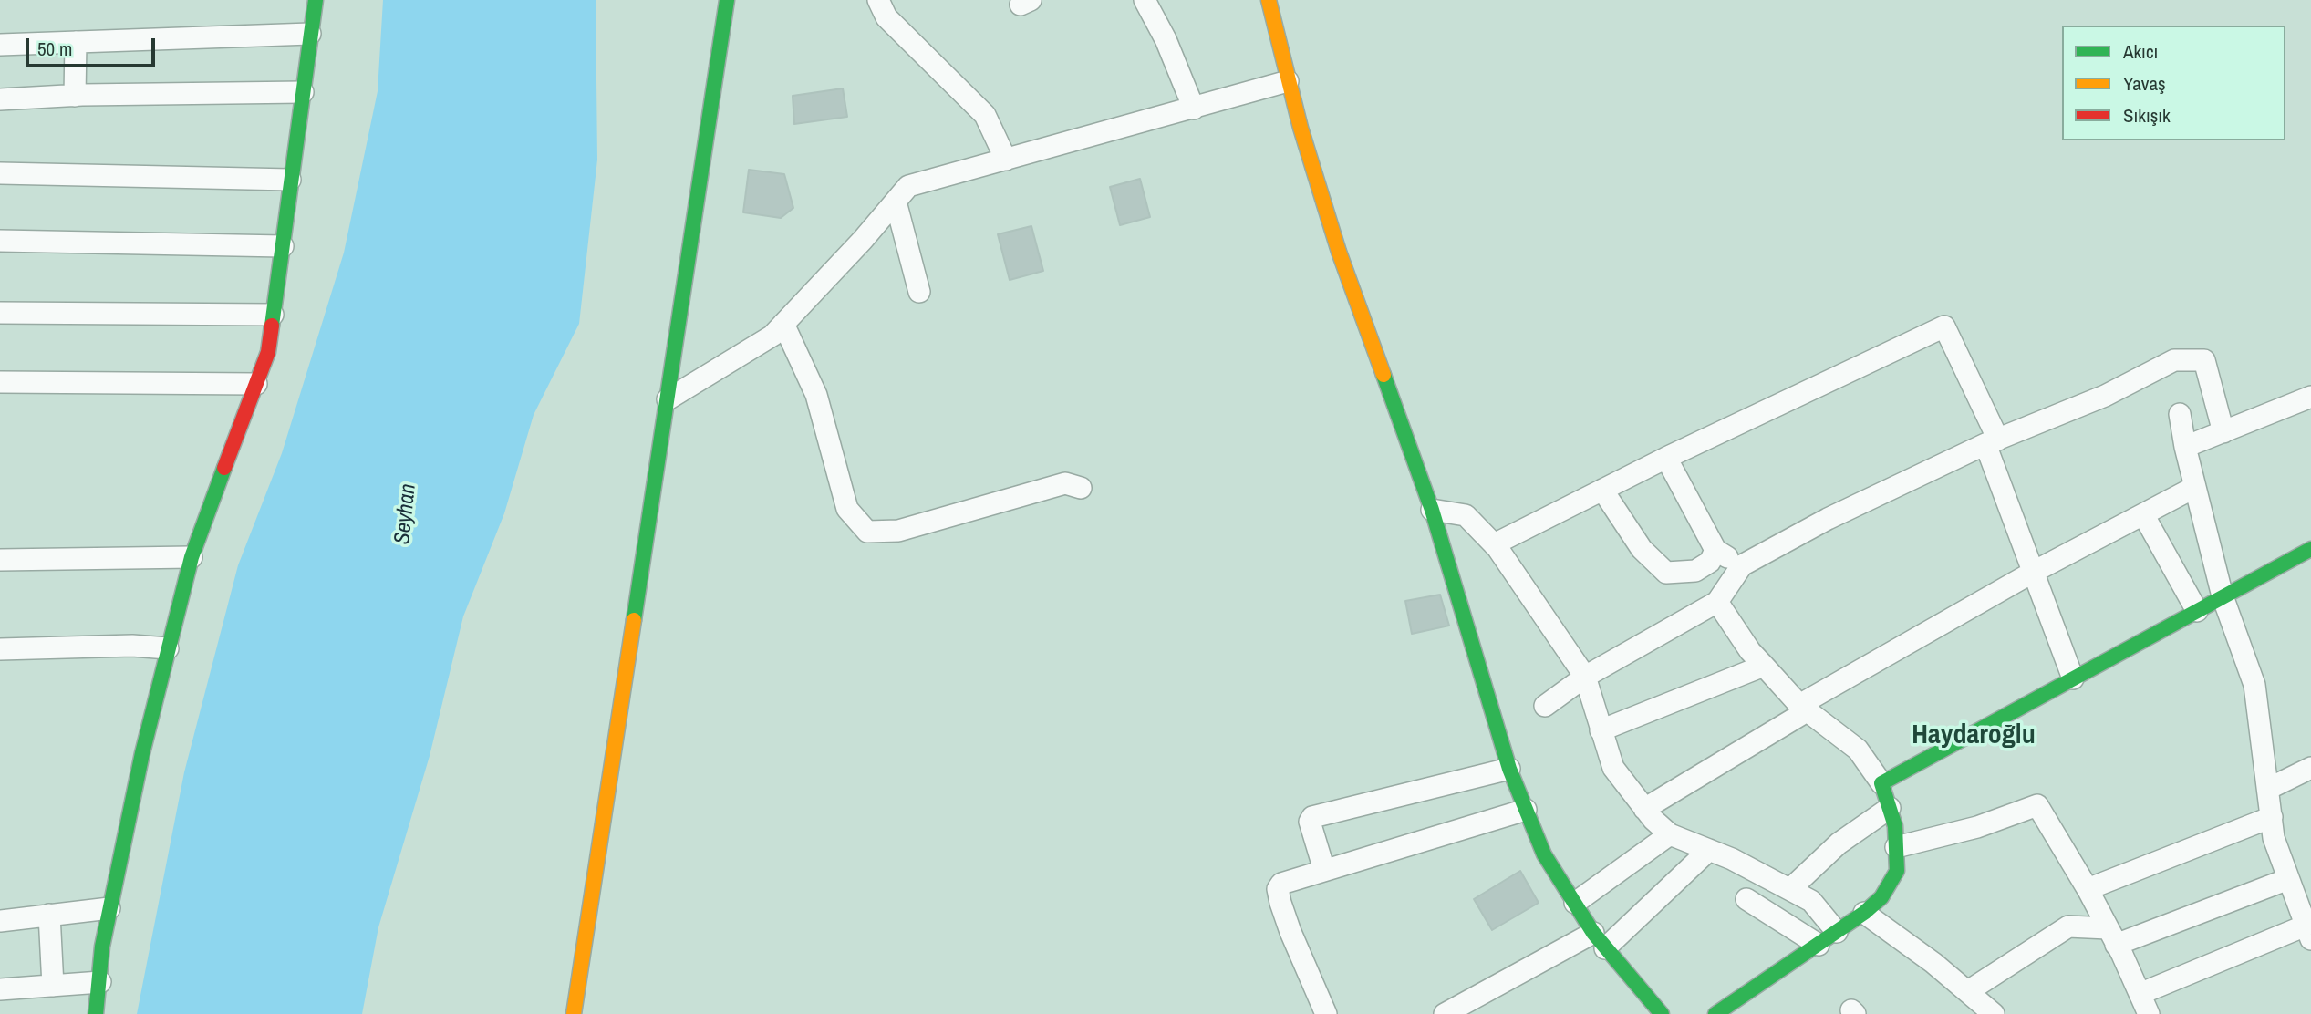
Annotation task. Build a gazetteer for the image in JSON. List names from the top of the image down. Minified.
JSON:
{"districts":["Haydaroğlu"],"water":["Seyhan"],"legend":["Akıcı","Yavaş","Sıkışık"],"scale_bar":"50 m"}
